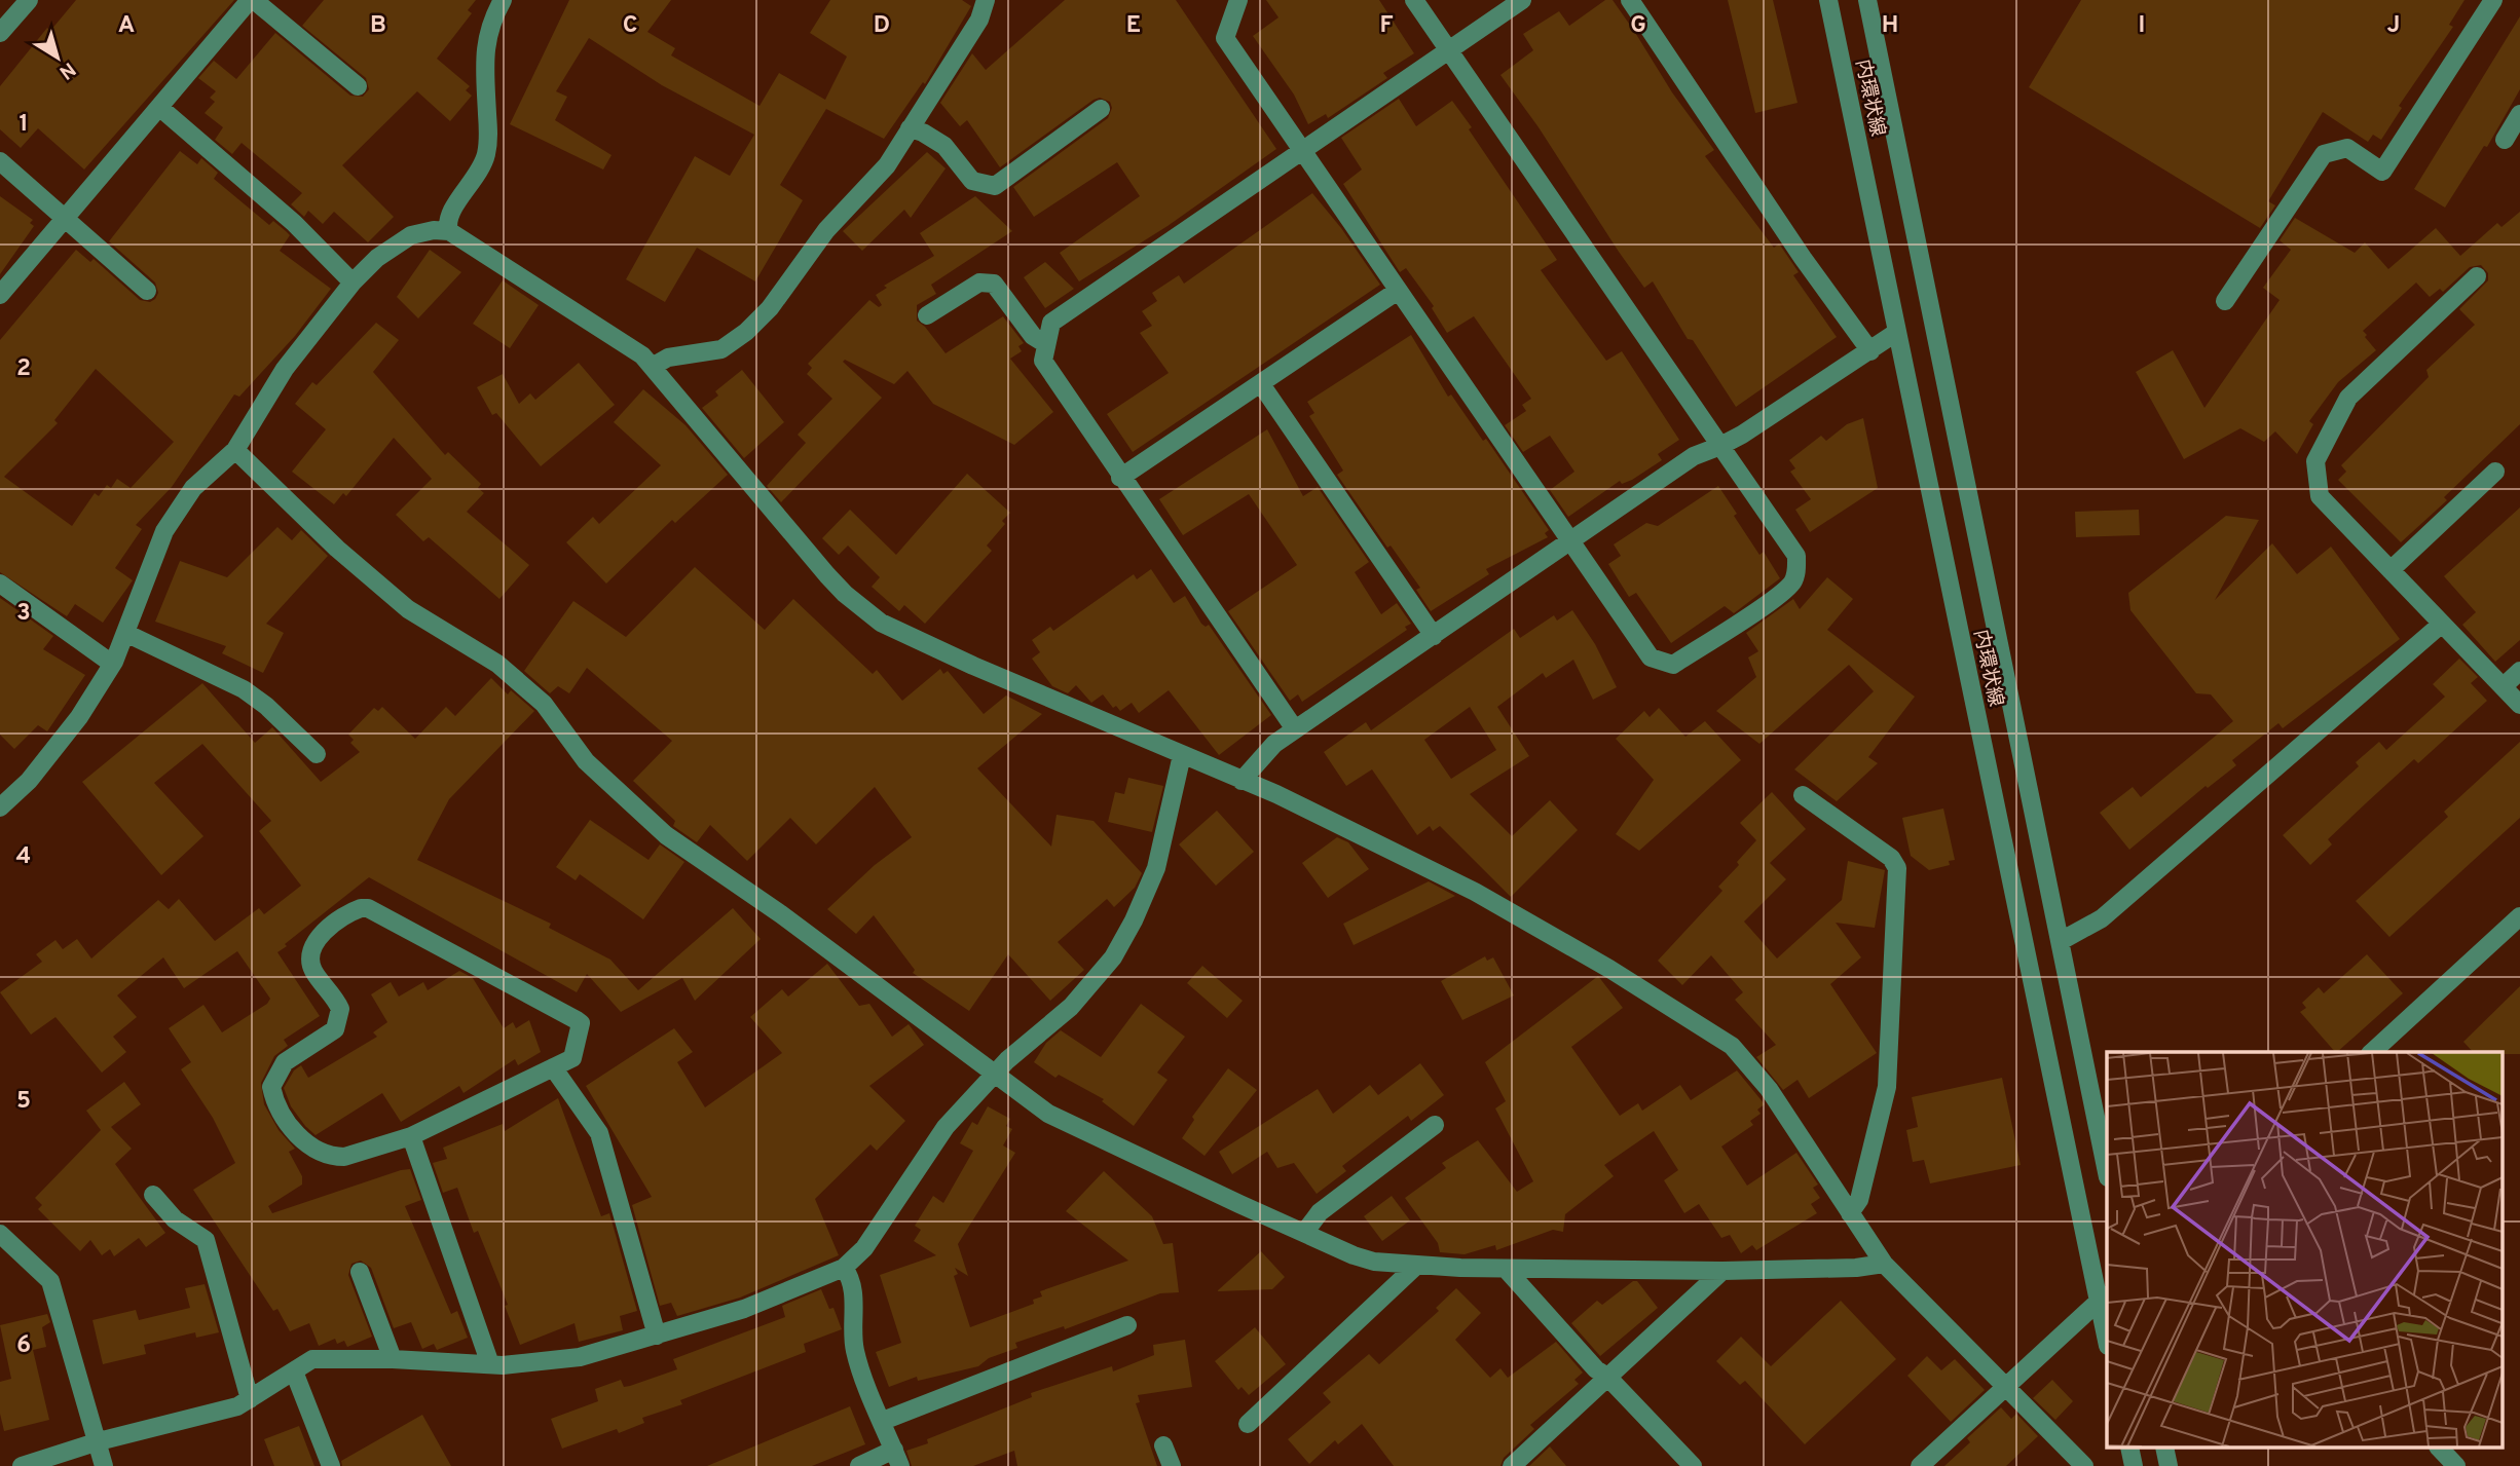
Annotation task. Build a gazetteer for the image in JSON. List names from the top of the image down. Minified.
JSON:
{"streets":{"street":["内環状線"]},"north":"bottom right","grid":{"columns":["A","B","C","D","E","F","G","H","I","J"],"rows":["1","2","3","4","5","6"]}}
